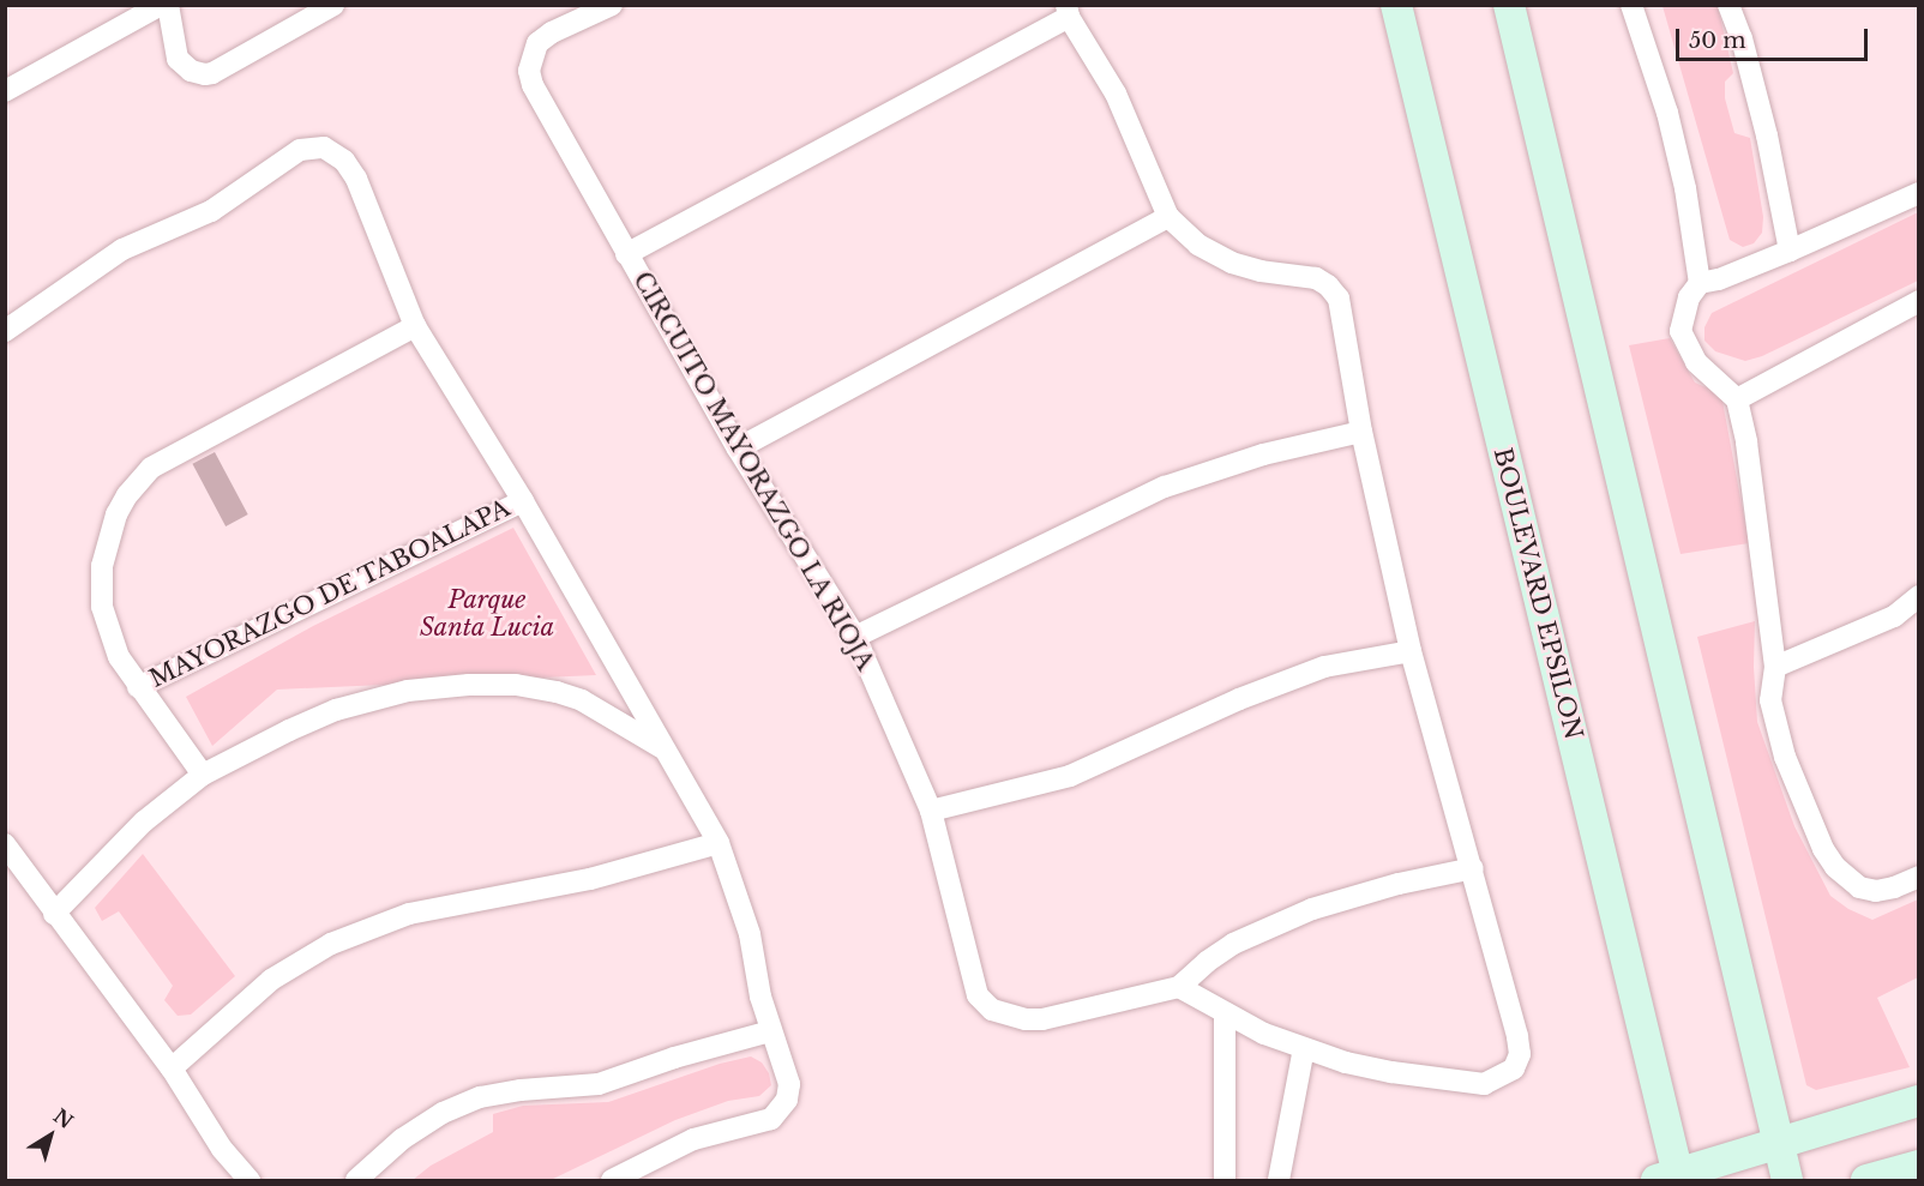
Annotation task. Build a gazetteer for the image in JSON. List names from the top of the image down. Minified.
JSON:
{"streets":{"street":["CIRCUITO MAYORAZGO LA RIOJA","MAYORAZGO DE TABOALAPA","BOULEVARD EPSILON"]},"parks":["Parque Santa Lucia"],"scale_bar":"50 m","north":"top right"}
